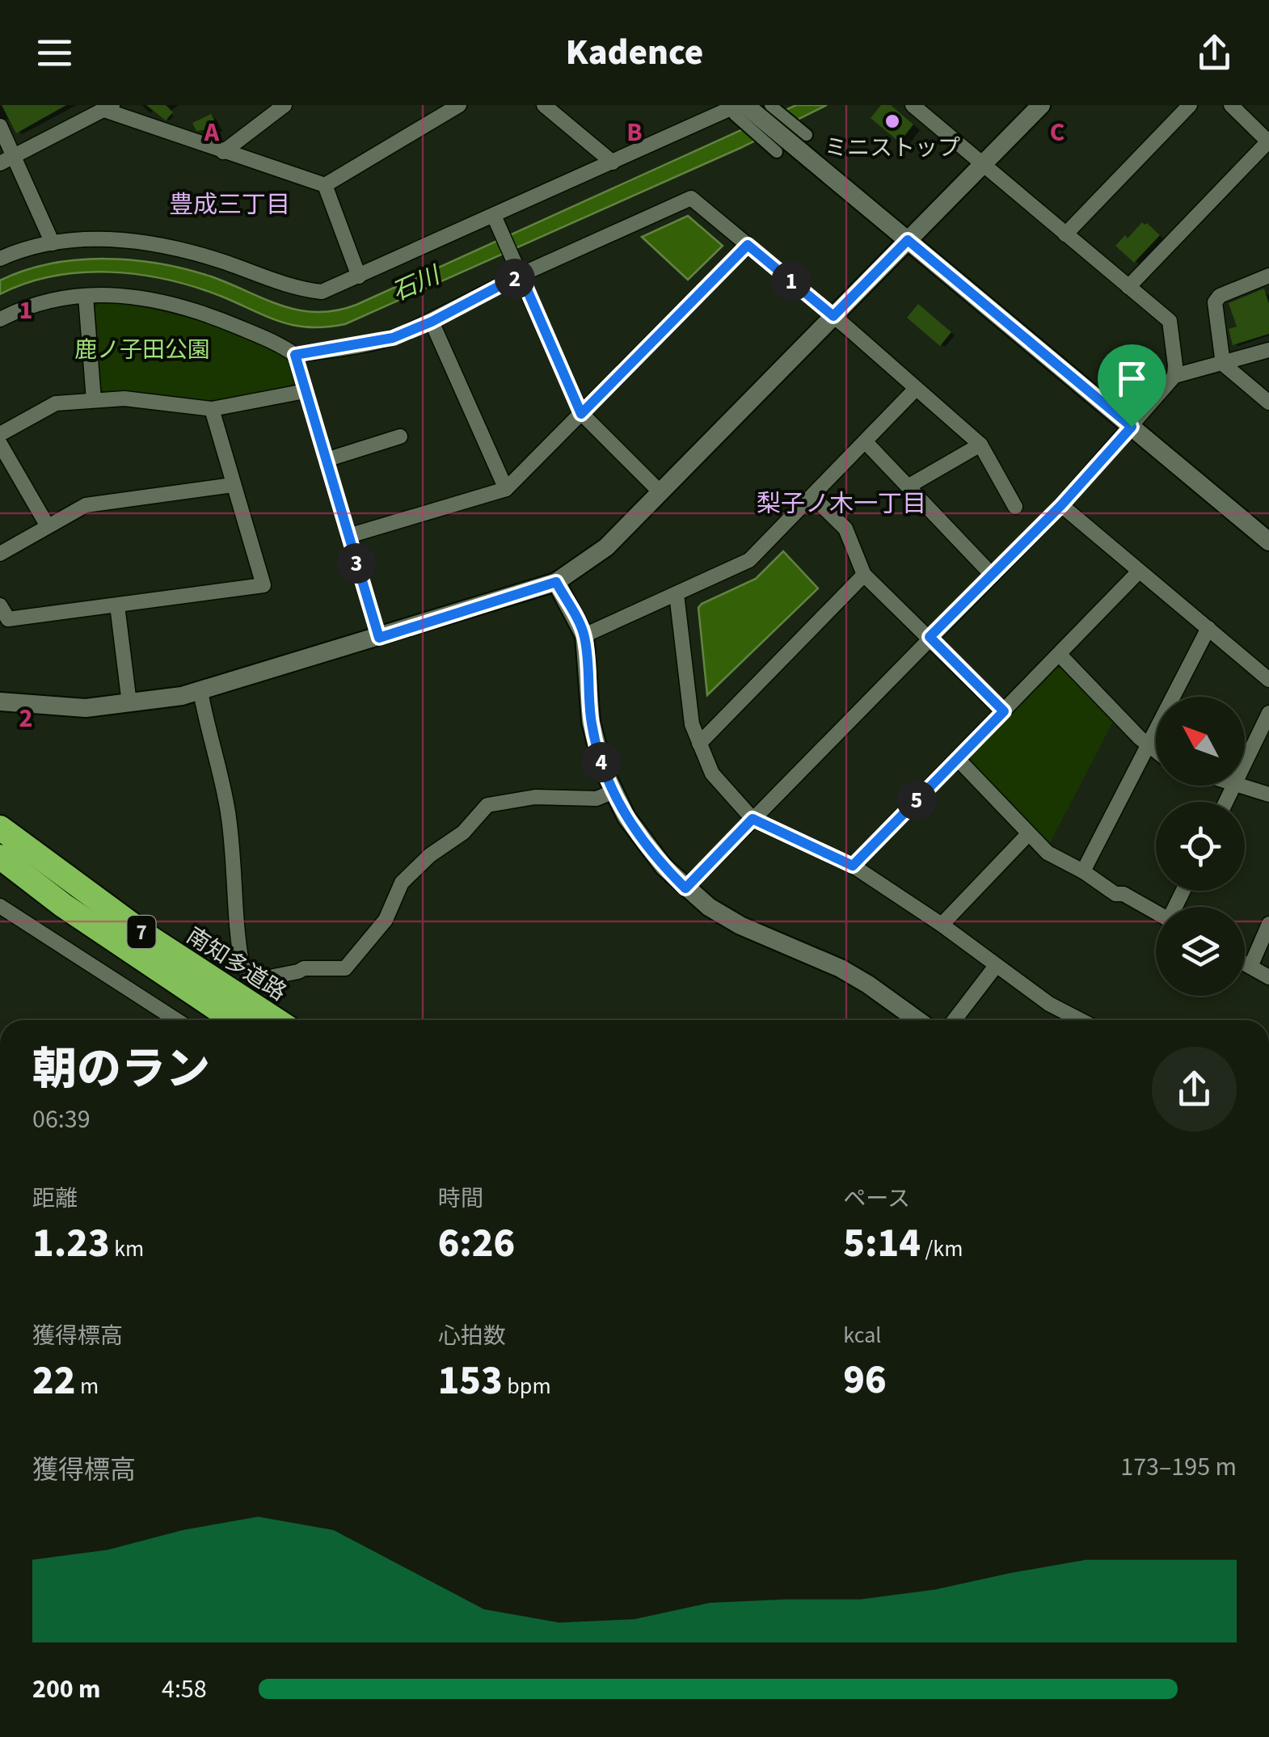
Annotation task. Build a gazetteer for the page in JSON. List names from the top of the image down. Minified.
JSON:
{"streets":{"highway":["7","南知多道路"]},"districts":["豊成三丁目","梨子ノ木一丁目"],"water":["石川"],"parks":["鹿ノ子田公園"],"places":["ミニストップ"],"north":"top left","page":{"header":"Kadence","pins":["2","1","3","4","5"],"heading":["朝のラン","06:39"],"stats":[["距離","1.23 km"],["時間","6:26"],["ペース","5:14 /km"],["獲得標高","22 m"],["心拍数","153 bpm"],["kcal","96"]],"chart":["獲得標高","173–195 m"],"list":[{"name":"200 m","note":"4:58"}]},"grid":{"columns":["A","B","C"],"rows":["1","2"]}}
